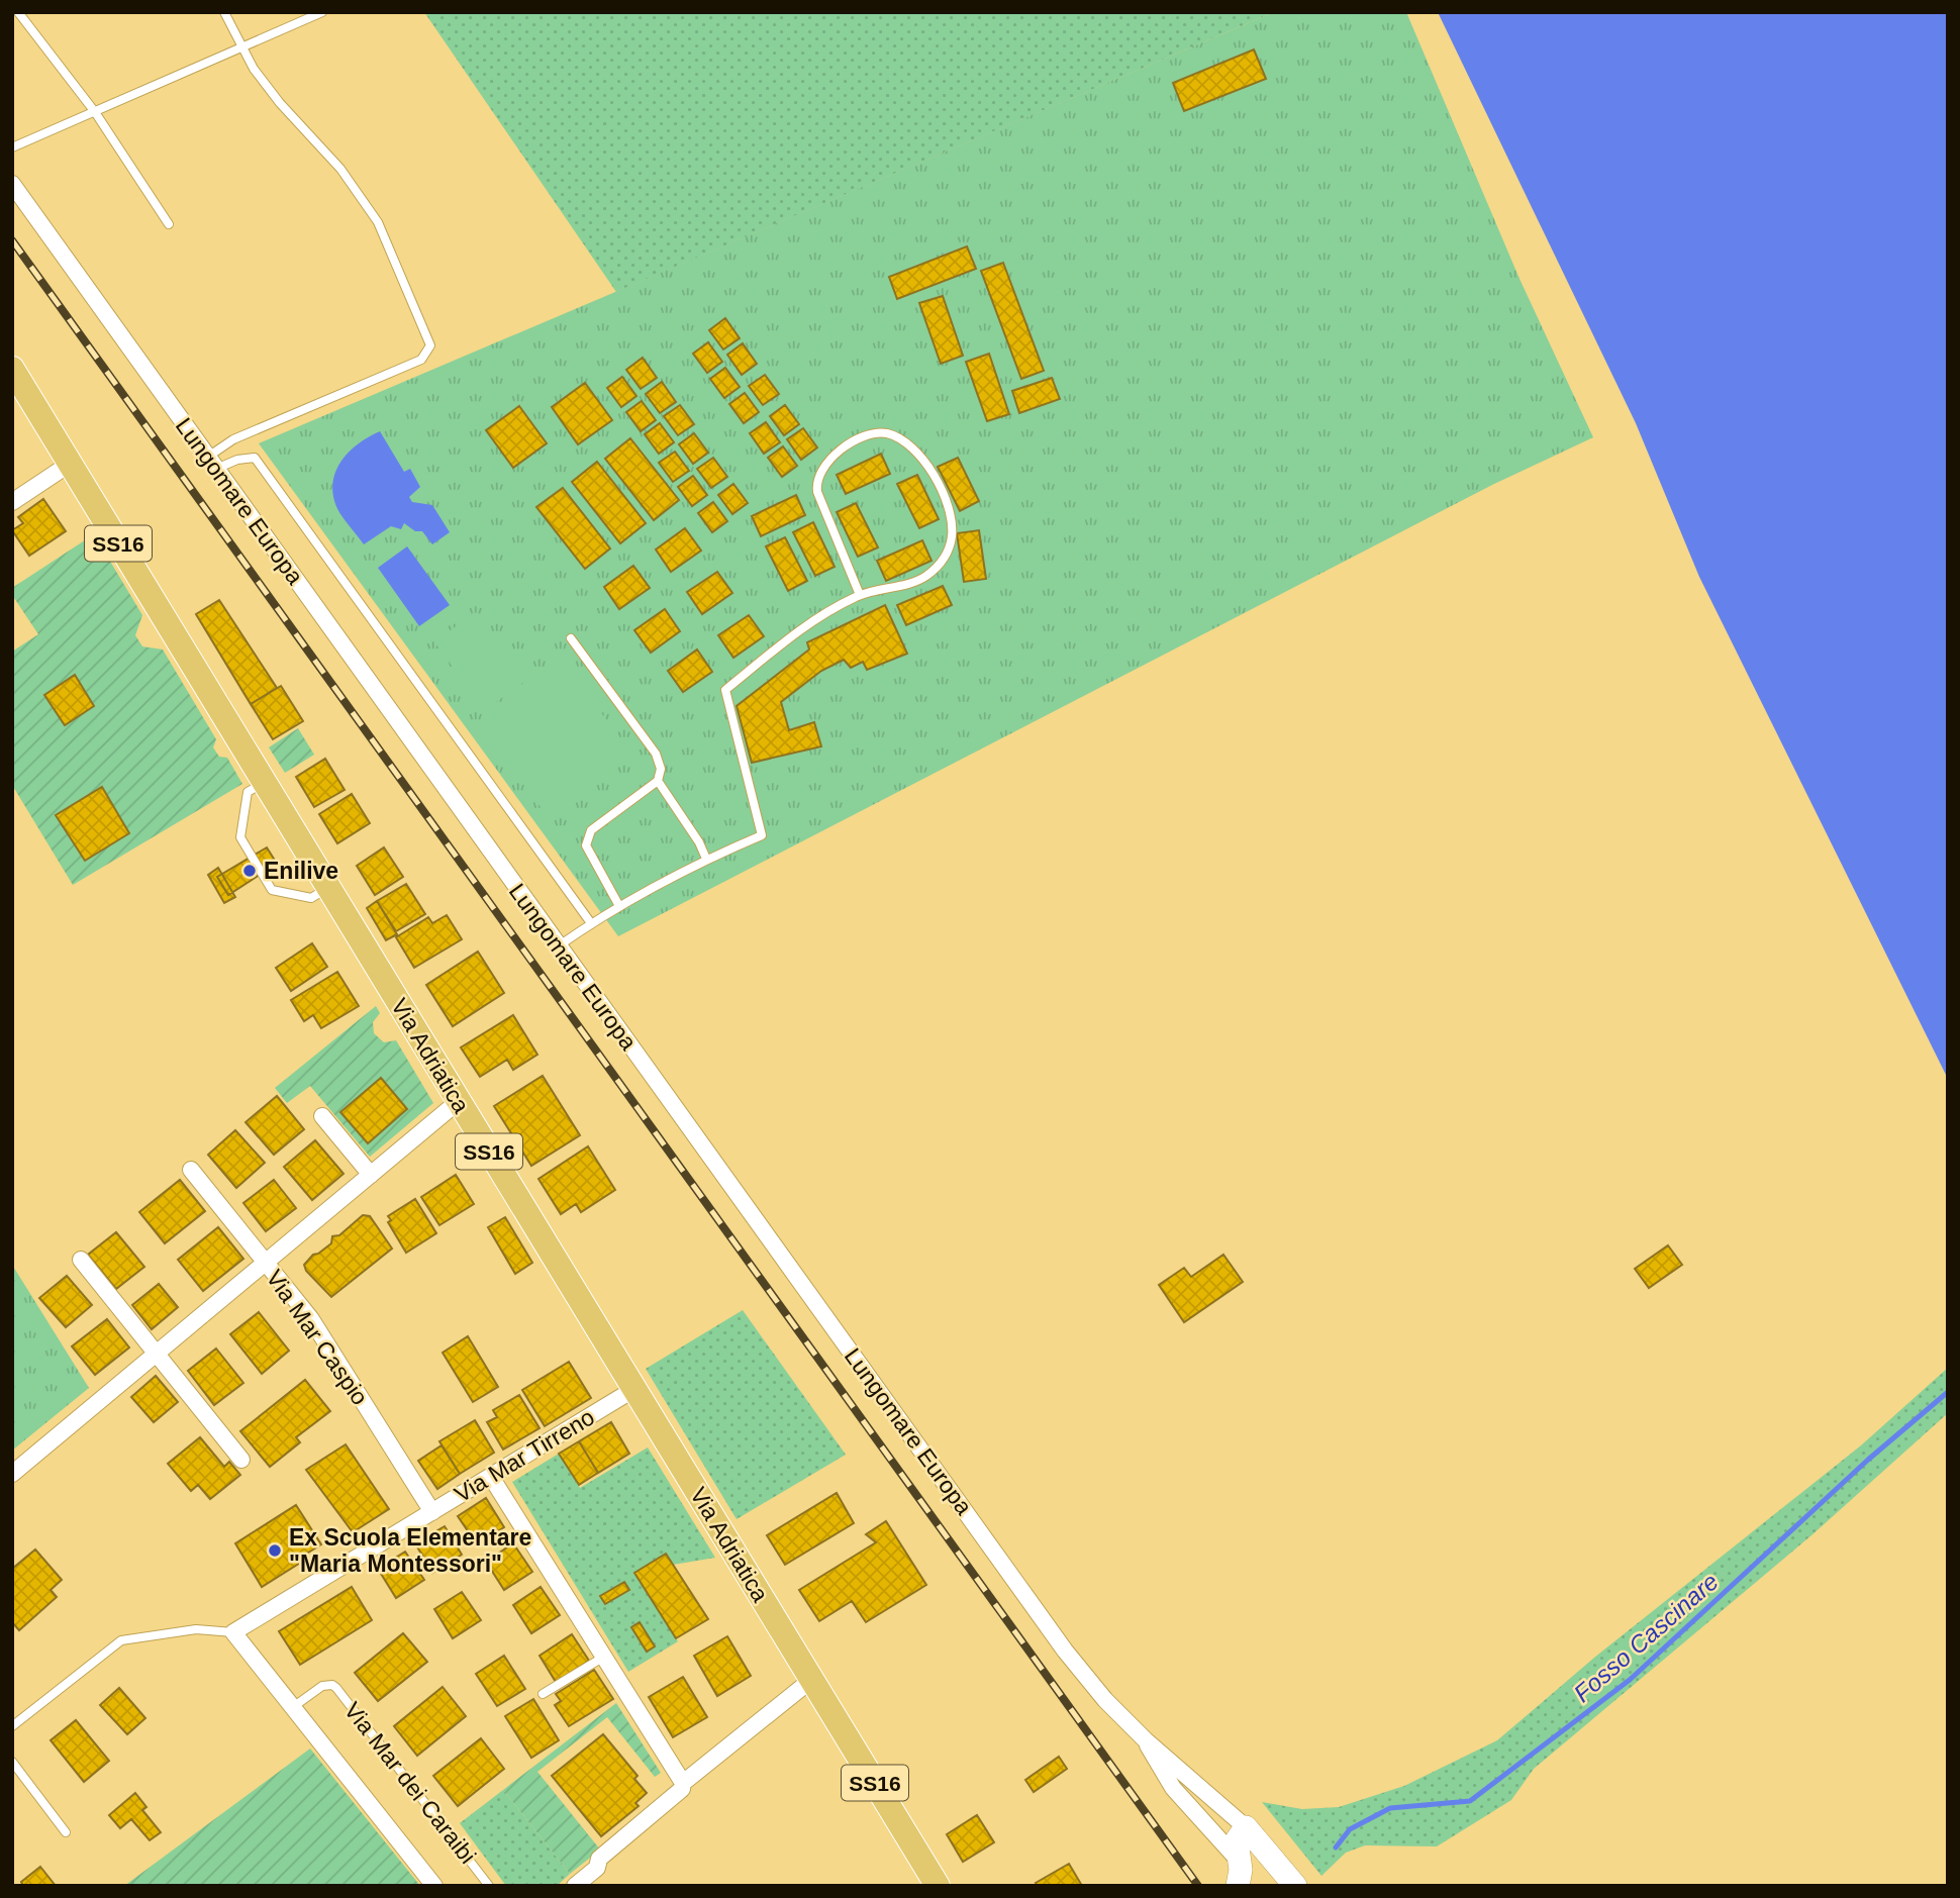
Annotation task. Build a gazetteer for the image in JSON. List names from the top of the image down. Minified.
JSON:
{"streets":{"main road":["SS16","Via Adriatica"],"street":["Lungomare Europa","Via Mar Caspio","Via Mar Tirreno","Via Mar dei Caraibi"]},"crossings":[["Via Adriatica","Via Mar Tirreno"],["Via Mar Caspio","Via Mar Tirreno"],["Via Mar Tirreno","Via Mar dei Caraibi"]],"water":["Fosso Cascinare"],"places":["Enilive","Ex Scuola Elementare \"Maria Montessori\""]}
